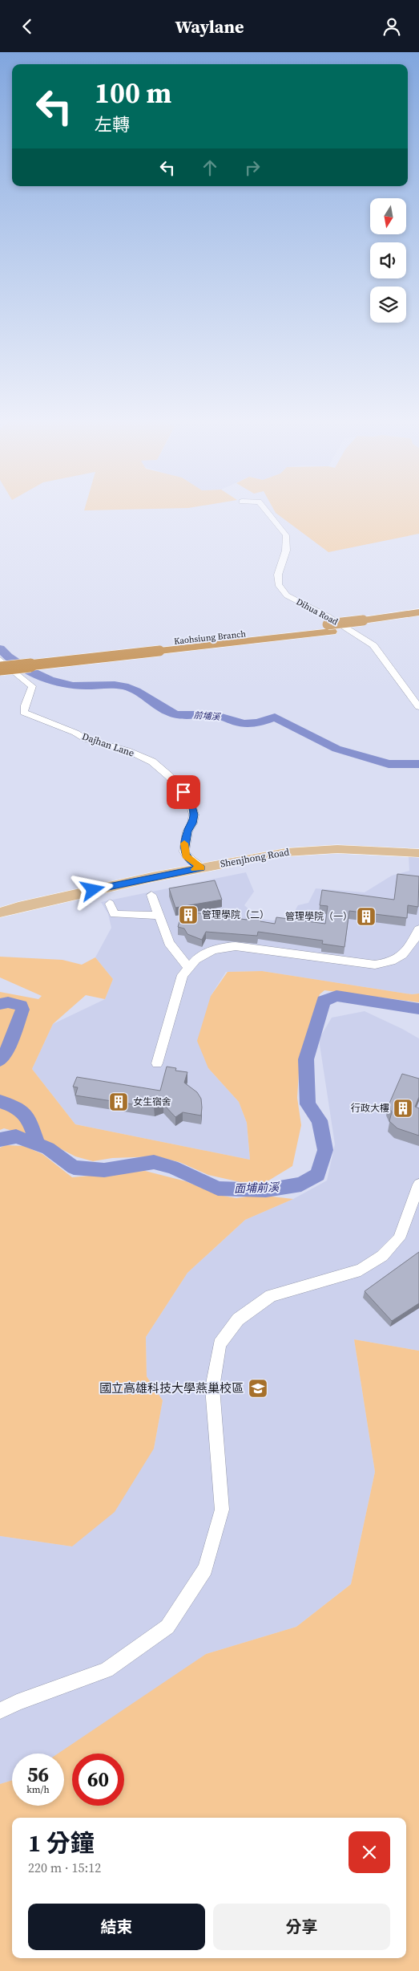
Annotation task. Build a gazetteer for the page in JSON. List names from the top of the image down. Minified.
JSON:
{"streets":{"highway":["Kaohsiung Branch"],"main road":["Shenjhong Road"],"street":["Dihua Road","Dajhan Lane"]},"crossings":[["Kaohsiung Branch","Dajhan Lane"],["Dajhan Lane","Shenjhong Road"]],"water":["前埔溪","面埔前溪"],"places":{"building":["管理學院（二）","管理學院（一）","女生宿舍","行政大樓"],"school or university":["國立高雄科技大學燕巢校區"]},"north":"bottom","page":{"header":"Waylane","turn":["100 m","左轉"],"speed":"56 km/h","limit":"60","heading":["1 分鐘","220 m · 15:12"],"buttons":["結束","分享"]}}
